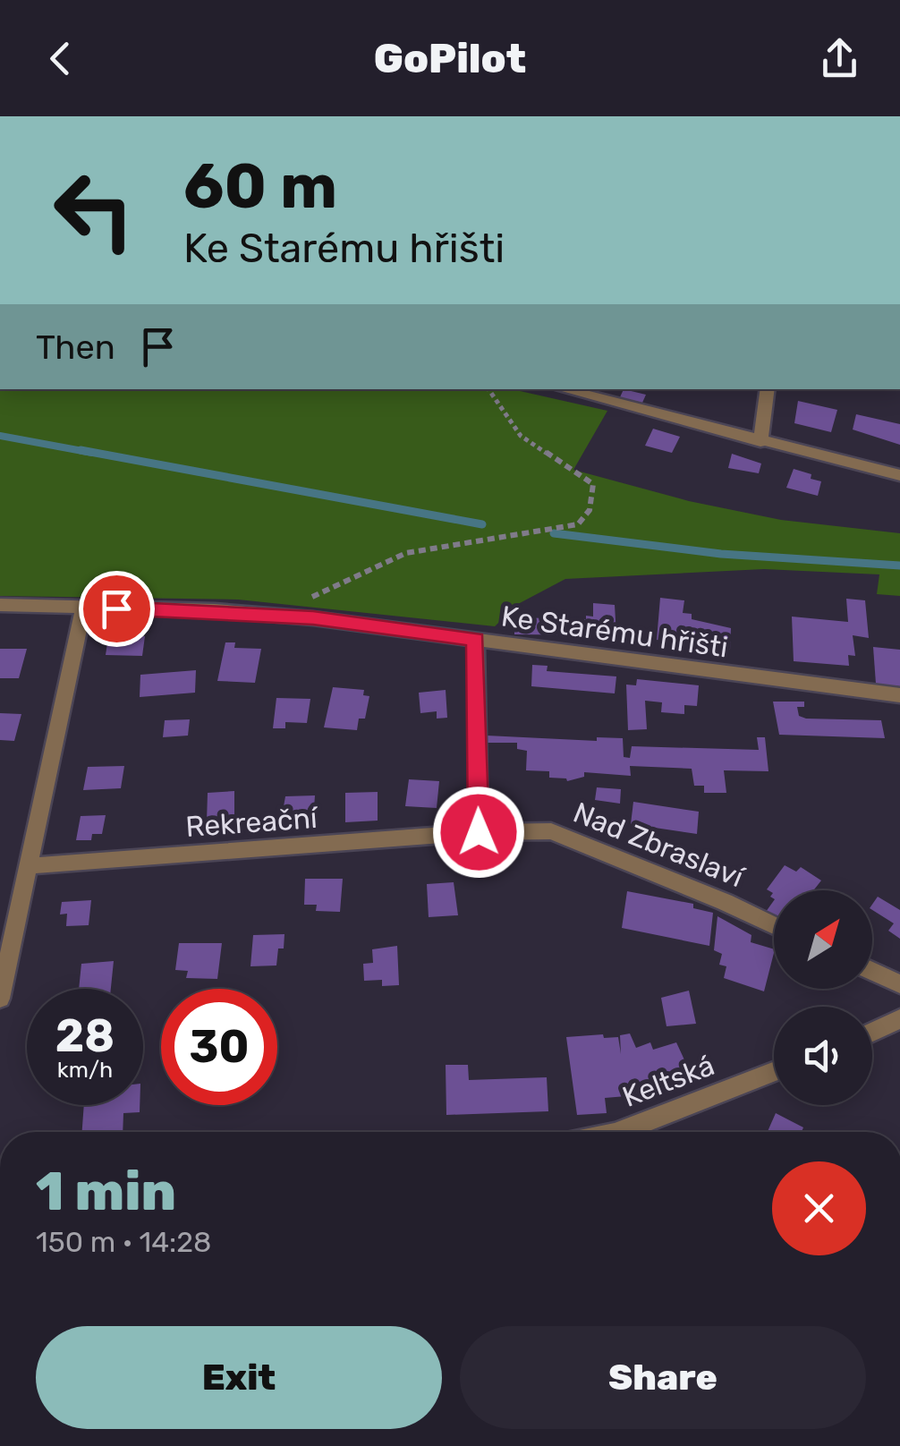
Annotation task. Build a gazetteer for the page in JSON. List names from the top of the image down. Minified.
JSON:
{"streets":{"street":["Ke Starému hřišti","Rekreační","Nad Zbraslaví","Keltská"]},"crossings":[["Rekreační","Nad Zbraslaví"]],"north":"top right","page":{"header":"GoPilot","turn":["60 m","Ke Starému hřišti"],"then":"Then","speed":"28 km/h","limit":"30","heading":["1 min","150 m · 14:28"],"buttons":["Exit","Share"]}}
